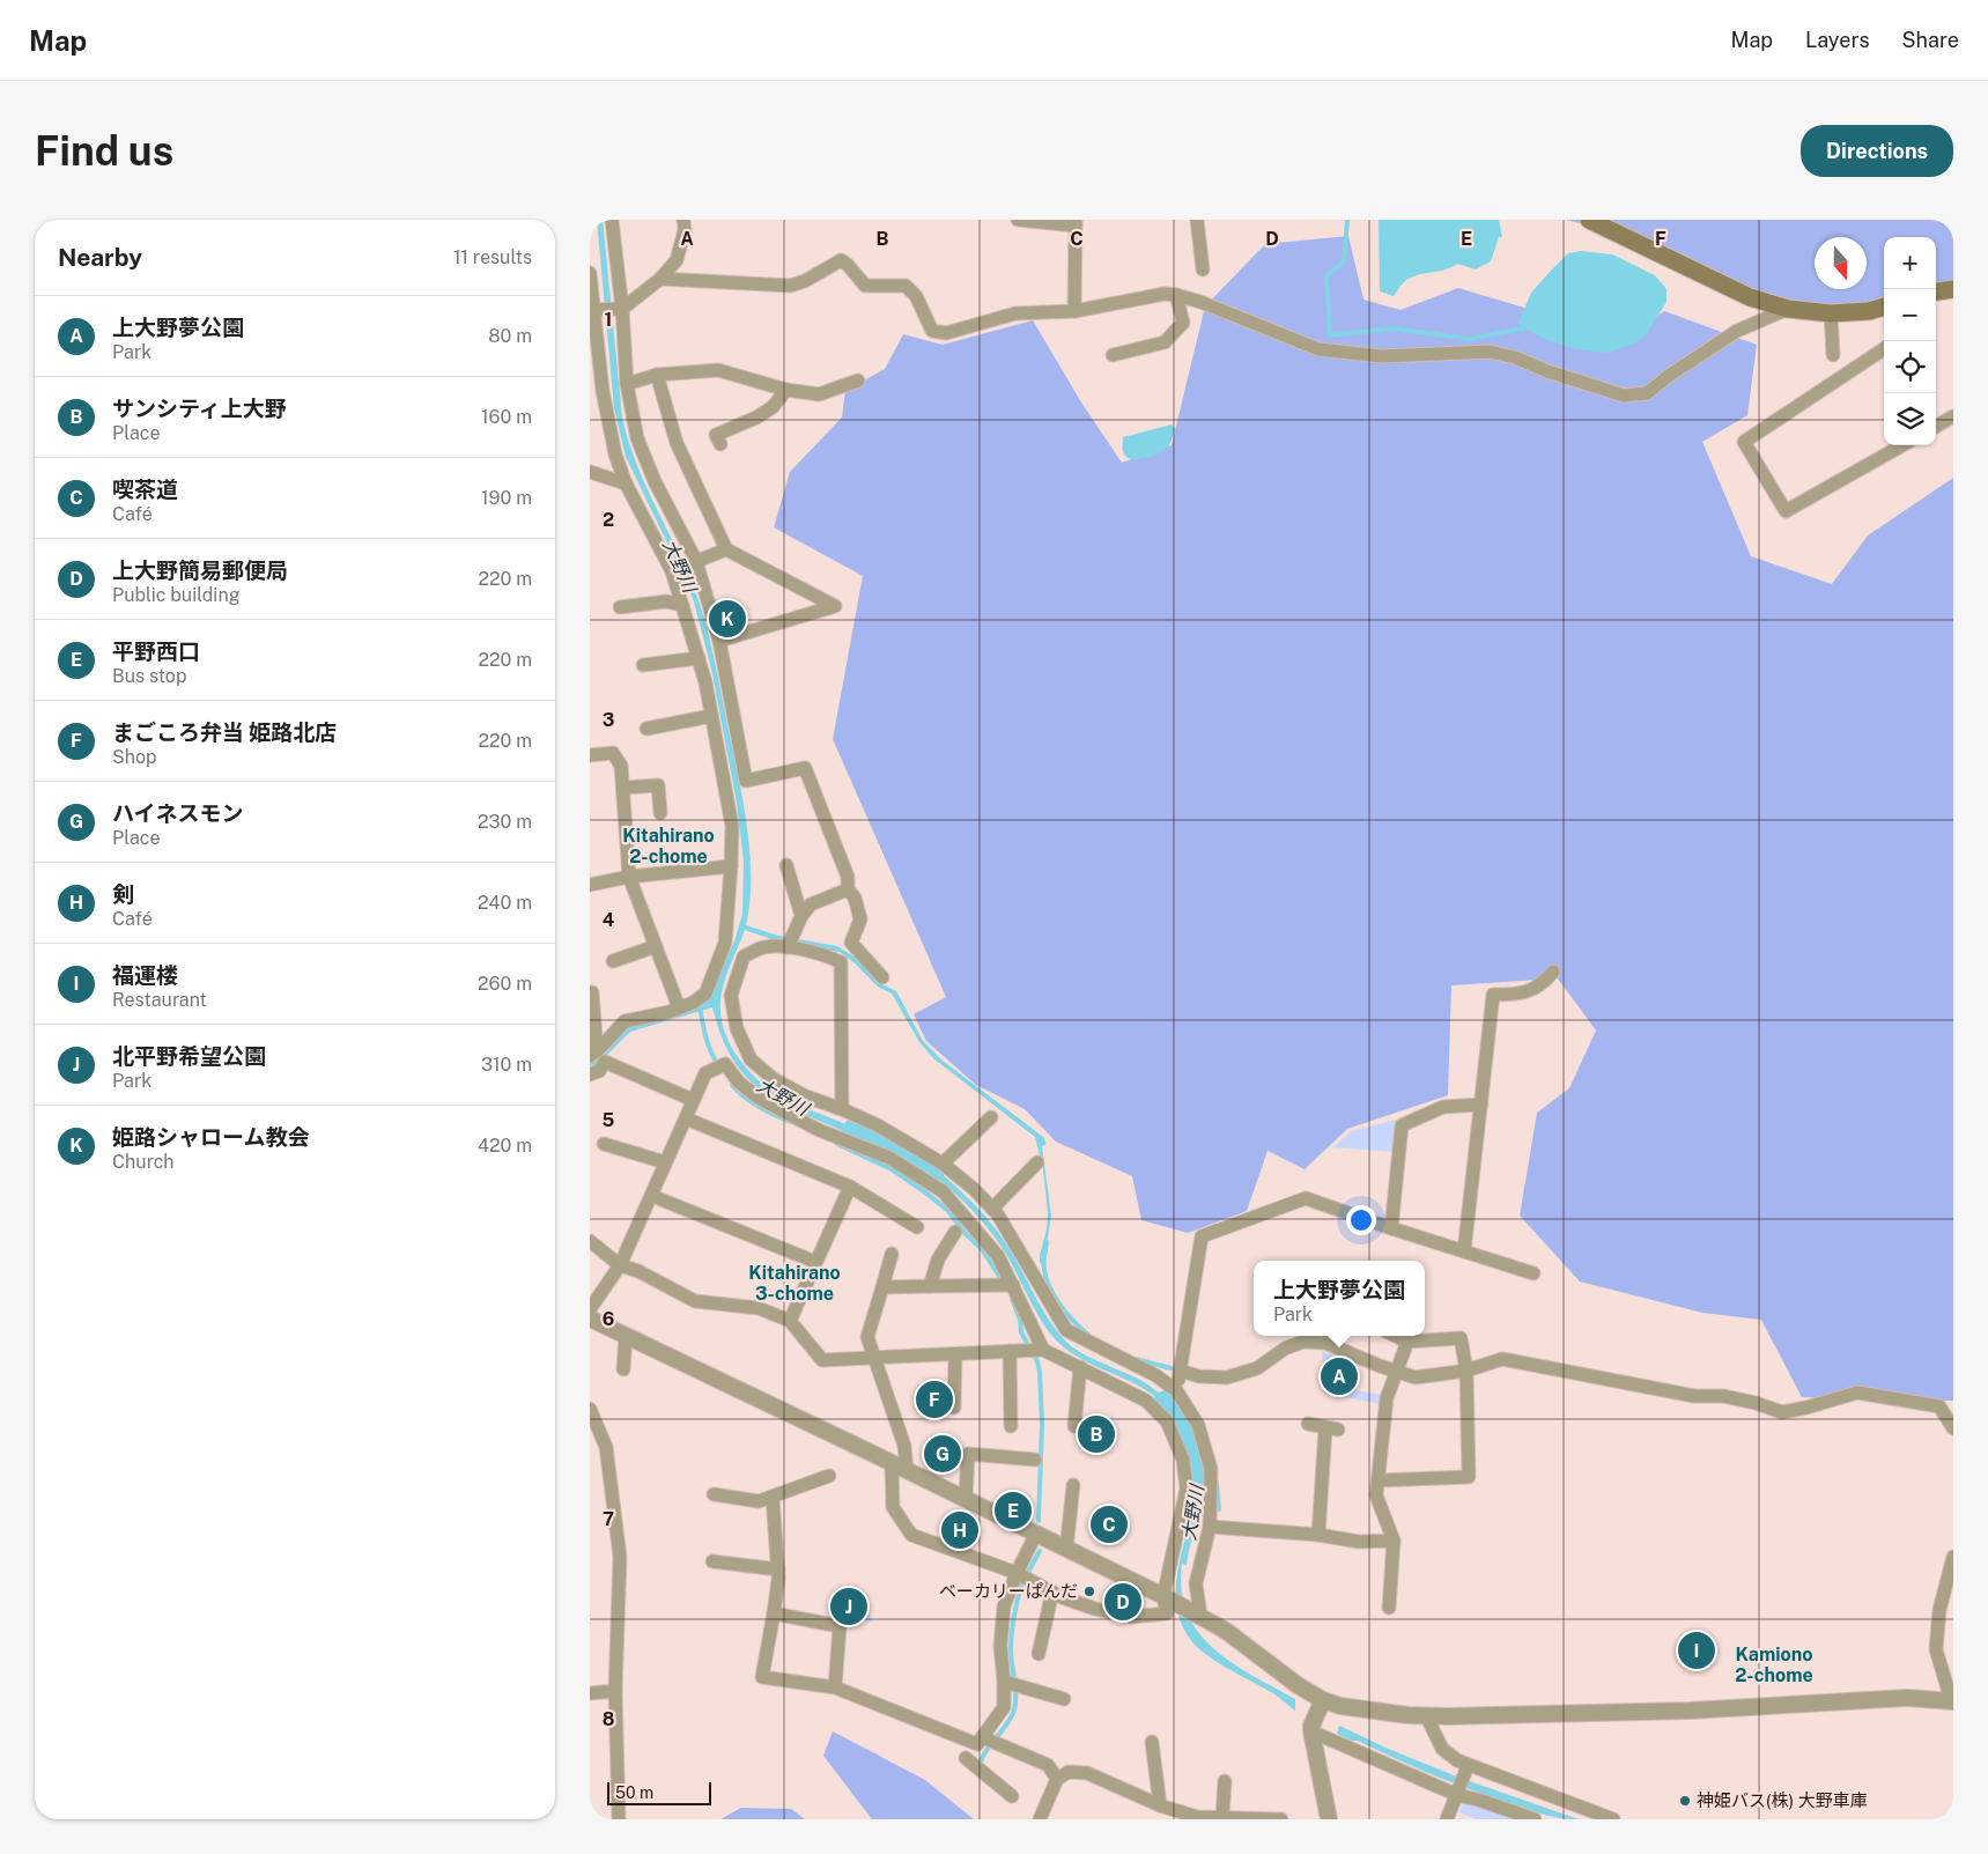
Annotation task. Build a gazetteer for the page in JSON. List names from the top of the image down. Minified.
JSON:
{"districts":["Kitahirano 2-chome","Kitahirano 3-chome","Kamiono 2-chome"],"water":["大野川"],"places":["ベーカリーぱんだ","神姫バス(株) 大野車庫"],"scale_bar":"50 m","north":"bottom","page":{"header":"Map","nav":["Map","Layers","Share"],"buttons":"Directions","title":"Find us","heading":["Nearby","11 results"],"map_buttons":["+","−"],"list":[{"mark":"A","name":"上大野夢公園","note":"Park","value":"80 m"},{"mark":"B","name":"サンシティ上大野","note":"Place","value":"160 m"},{"mark":"C","name":"喫茶道","note":"Café","value":"190 m"},{"mark":"D","name":"上大野簡易郵便局","note":"Public building","value":"220 m"},{"mark":"E","name":"平野西口","note":"Bus stop","value":"220 m"},{"mark":"F","name":"まごころ弁当 姫路北店","note":"Shop","value":"220 m"},{"mark":"G","name":"ハイネスモン","note":"Place","value":"230 m"},{"mark":"H","name":"剣","note":"Café","value":"240 m"},{"mark":"I","name":"福運楼","note":"Restaurant","value":"260 m"},{"mark":"J","name":"北平野希望公園","note":"Park","value":"310 m"},{"mark":"K","name":"姫路シャローム教会","note":"Church","value":"420 m"}],"pins":["K","A","F","B","G","E","C","H","D","J","I"],"popup":["上大野夢公園","Park"],"scale":"50 m"},"grid":{"columns":["A","B","C","D","E","F"],"rows":["1","2","3","4","5","6","7","8"]}}
